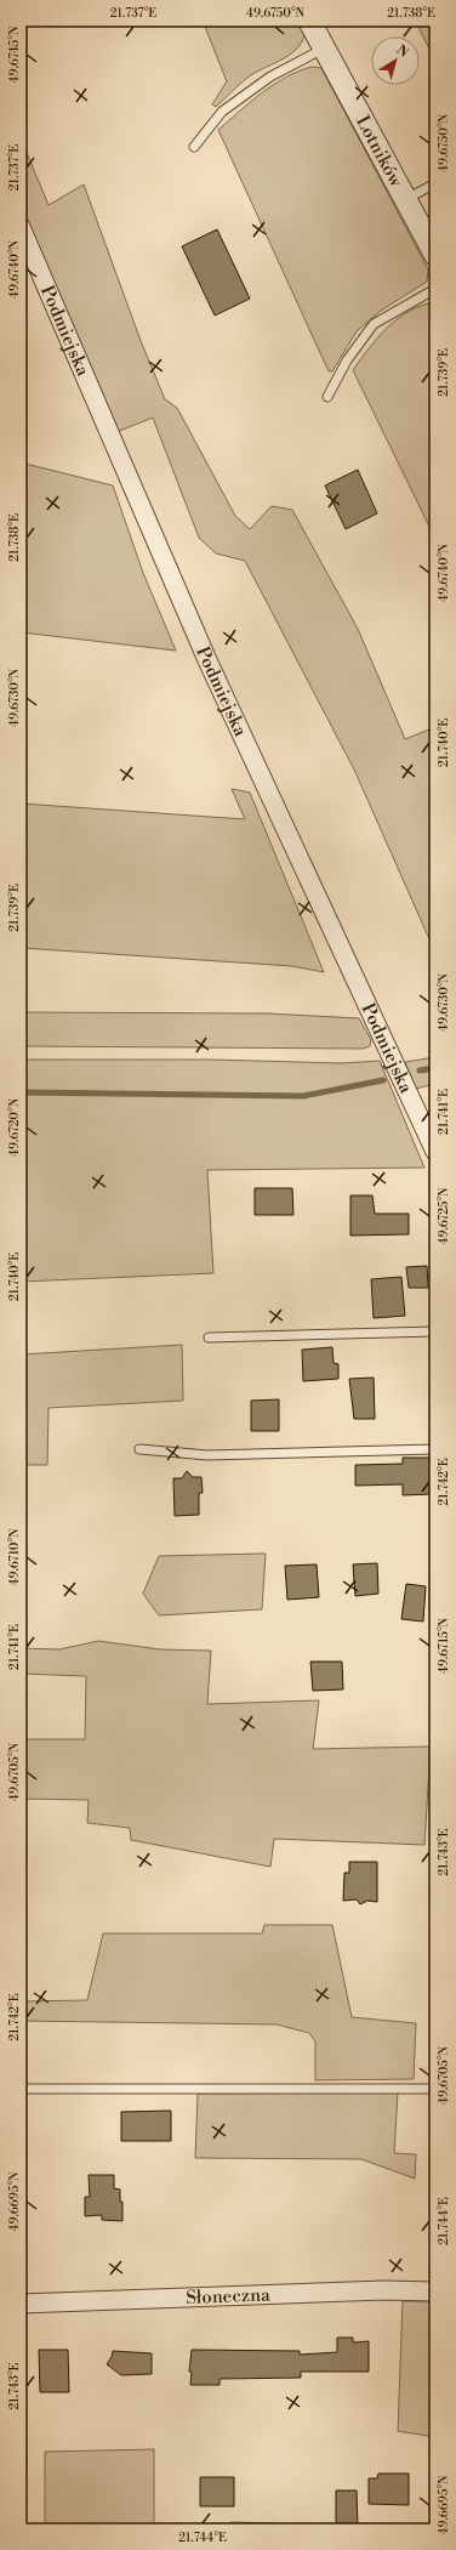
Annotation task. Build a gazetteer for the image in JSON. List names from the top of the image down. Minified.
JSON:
{"streets":{"street":["Lotników","Podmiejska","Słoneczna"]},"north":"top right","coordinates":["21.737°E","49.6750°N","21.738°E","49.6745°N","49.6740°N","21.739°E","49.6730°N","21.740°E","21.741°E","49.6720°N","49.6725°N","21.742°E","49.6710°N","49.6715°N","49.6705°N","21.743°E","49.6695°N","21.744°E"]}
